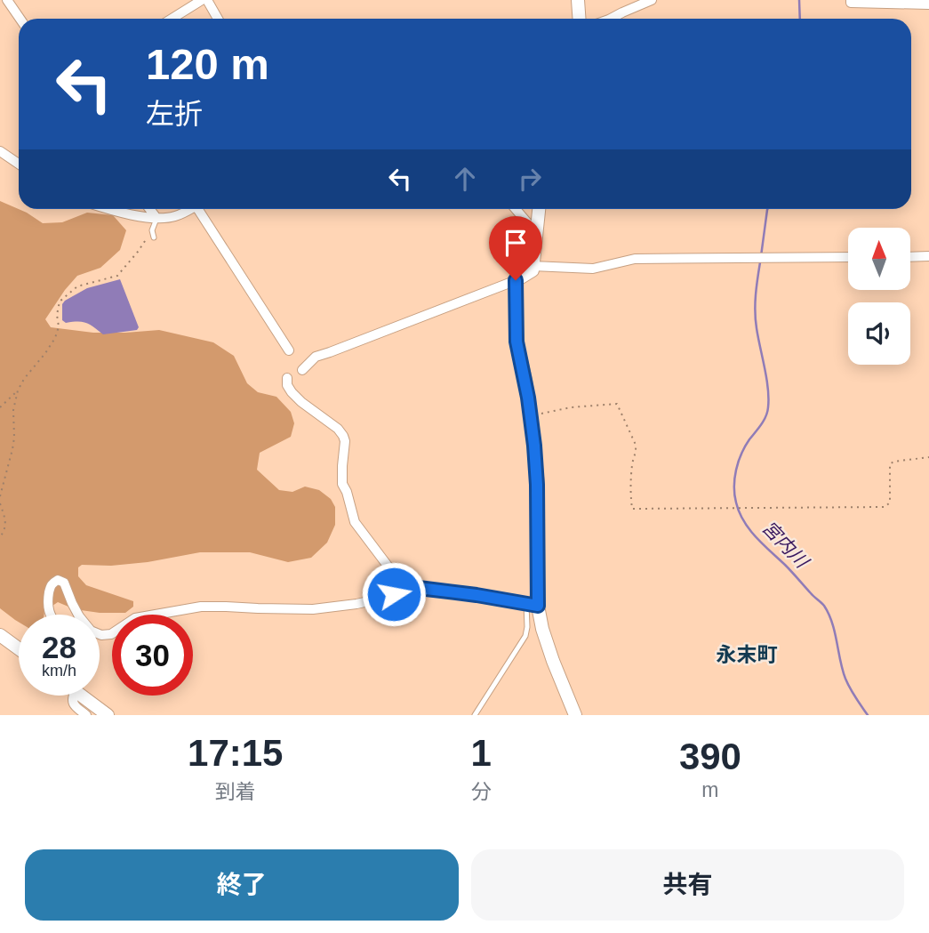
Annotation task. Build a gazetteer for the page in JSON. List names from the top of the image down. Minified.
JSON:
{"districts":["永末町"],"water":["宮内川"],"north":"top","page":{"turn":["120 m","左折"],"speed":"28 km/h","limit":"30","eta":["17:15","到着","1","分","390","m"],"buttons":["終了","共有"]}}
